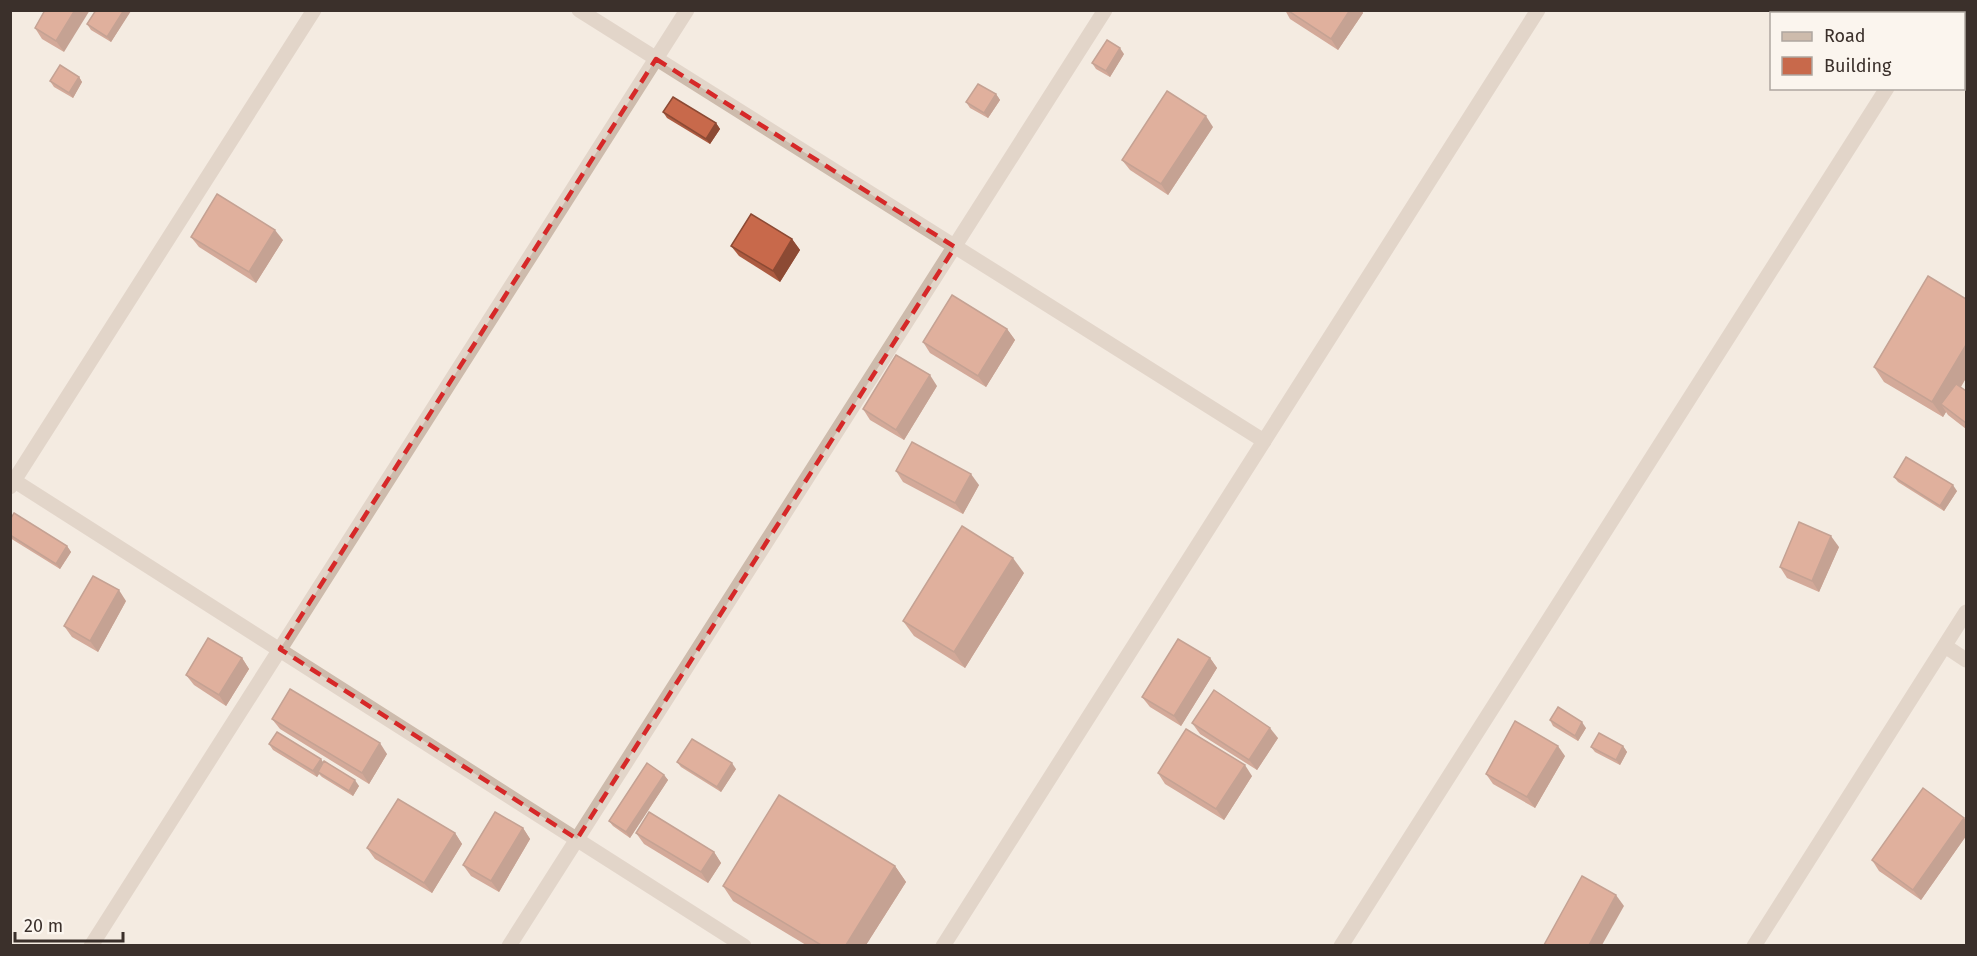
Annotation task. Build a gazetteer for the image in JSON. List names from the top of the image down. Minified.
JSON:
{"legend":["Road","Building"],"scale_bar":"20 m"}
